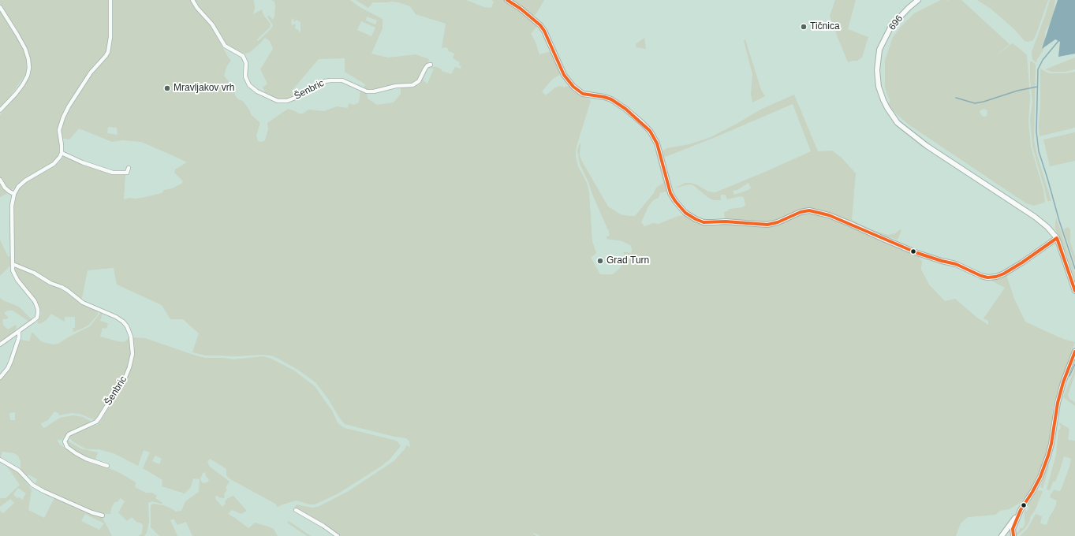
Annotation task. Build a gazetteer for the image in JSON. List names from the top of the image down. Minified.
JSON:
{"streets":{"street":["696","Šenbric"]},"places":["Tičnica","Mravljakov vrh","Grad Turn"]}
